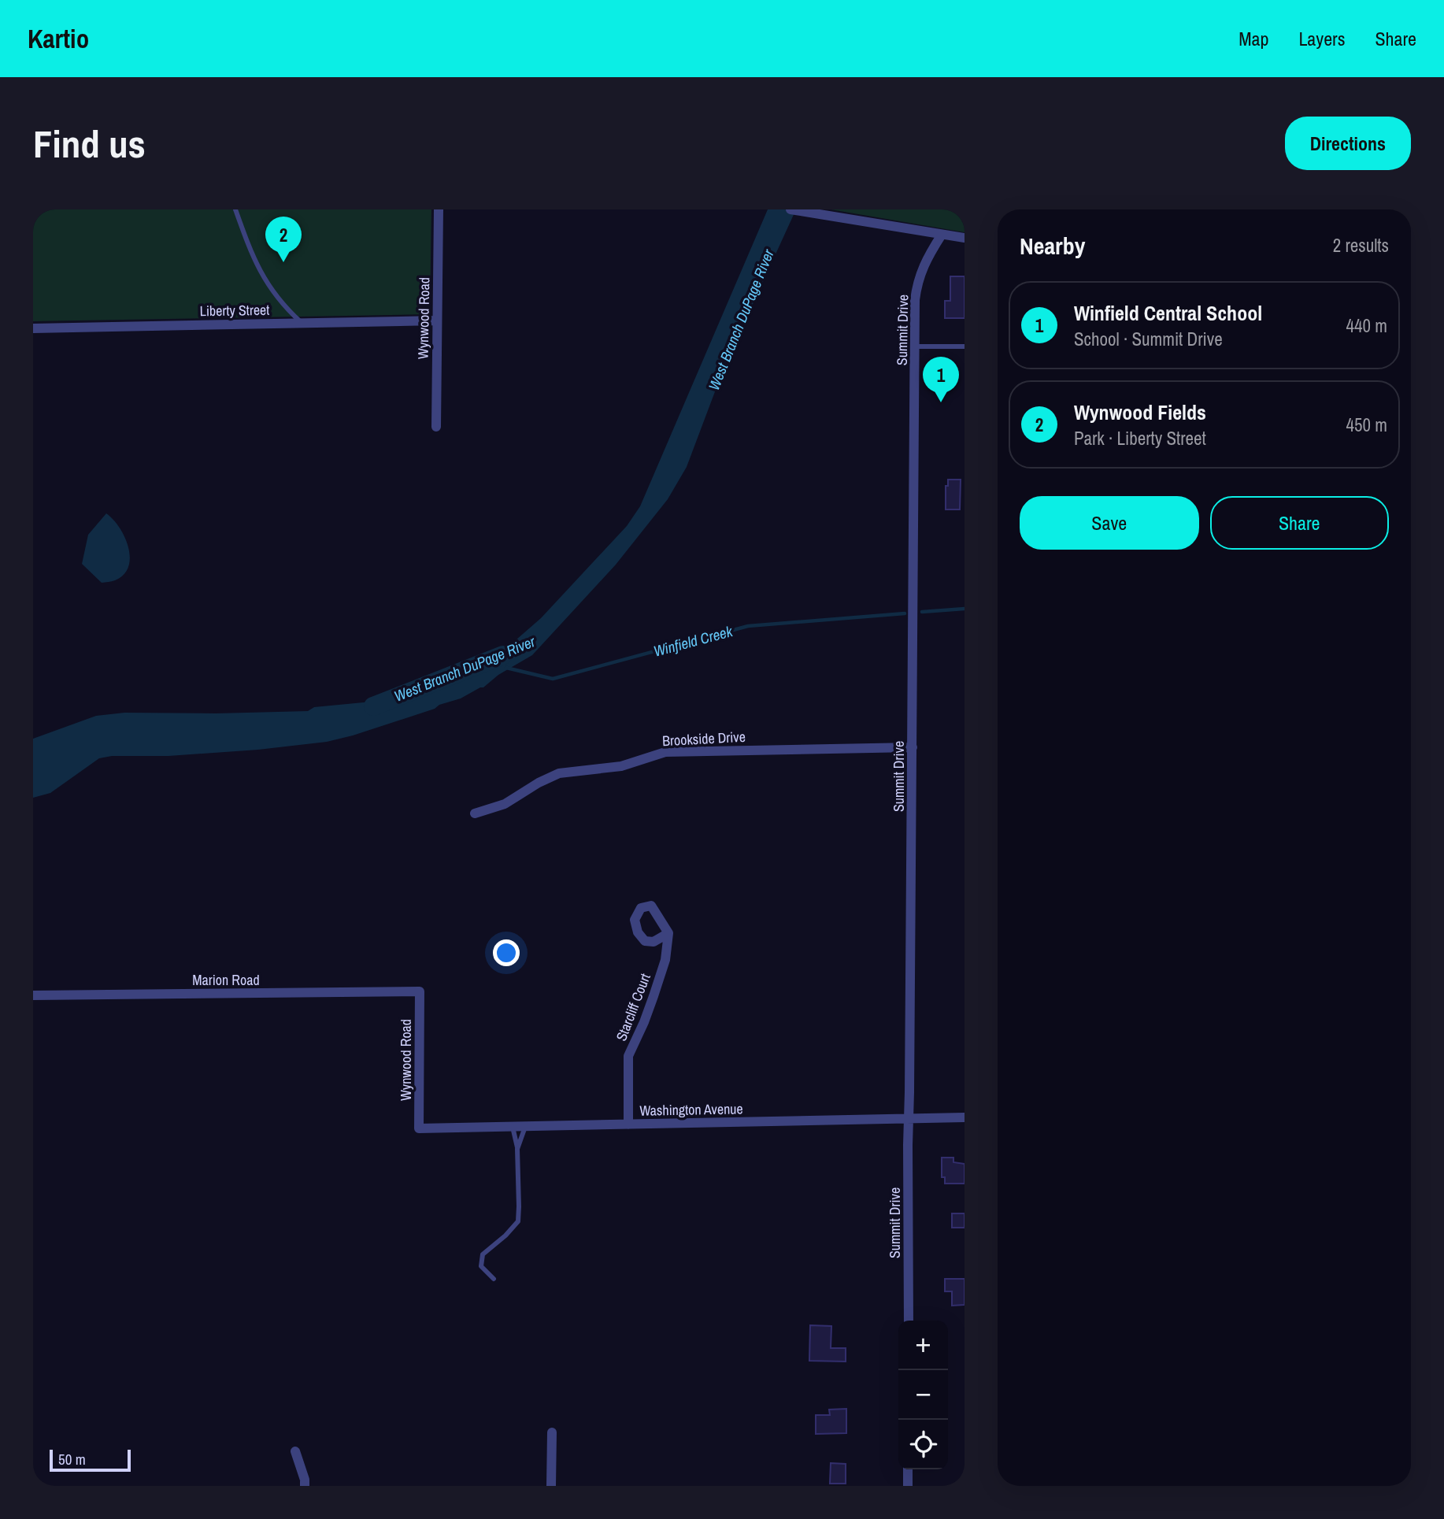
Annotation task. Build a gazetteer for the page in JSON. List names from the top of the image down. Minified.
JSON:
{"streets":{"street":["Liberty Street","Wynwood Road","Summit Drive","Brookside Drive","Marion Road","Starcliff Court","Washington Avenue"]},"crossings":[["Liberty Street","Wynwood Road"],["Wynwood Road","Marion Road"],["Wynwood Road","Washington Avenue"],["Summit Drive","Brookside Drive"],["Summit Drive","Washington Avenue"],["Starcliff Court","Washington Avenue"]],"water":["West Branch DuPage River","Winfield Creek"],"scale_bar":"50 m","page":{"header":"Kartio","nav":["Map","Layers","Share"],"buttons":["Directions",["Save","Share"]],"title":"Find us","heading":["Nearby","2 results"],"pins":["2","1"],"list":[{"mark":"1","name":"Winfield Central School","note":"School · Summit Drive","value":"440 m"},{"mark":"2","name":"Wynwood Fields","note":"Park · Liberty Street","value":"450 m"}],"map_buttons":["+","−"],"scale":"50 m"}}
